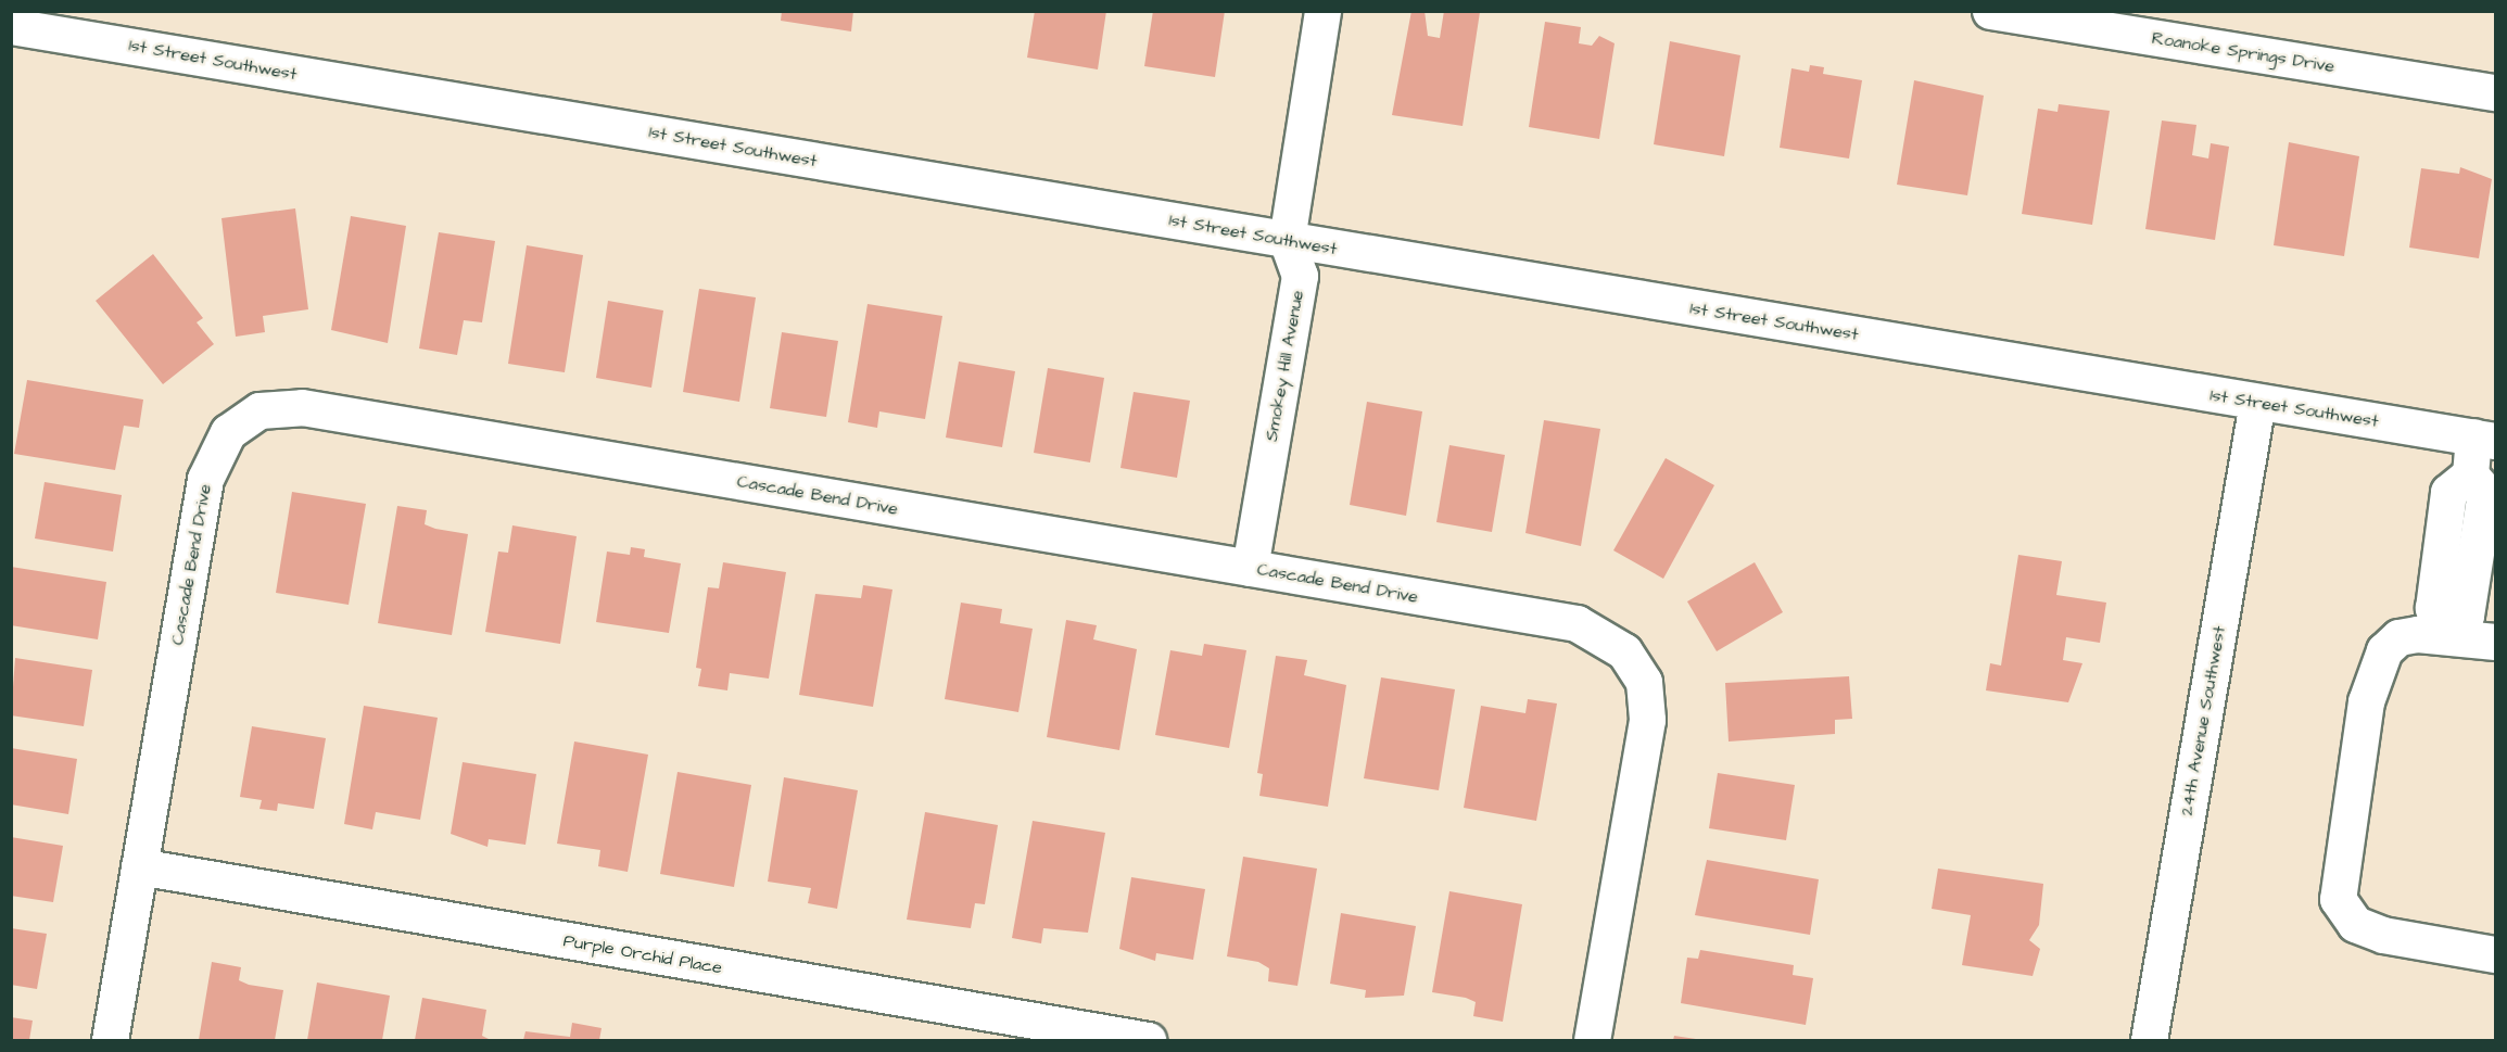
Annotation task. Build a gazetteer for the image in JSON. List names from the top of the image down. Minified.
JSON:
{"streets":{"street":["Roanoke Springs Drive","1st Street Southwest","Smokey Hill Avenue","Cascade Bend Drive","24th Avenue Southwest","Purple Orchid Place"]},"crossings":[["1st Street Southwest","Smokey Hill Avenue"],["1st Street Southwest","24th Avenue Southwest"],["Smokey Hill Avenue","Cascade Bend Drive"],["Cascade Bend Drive","Purple Orchid Place"]]}
